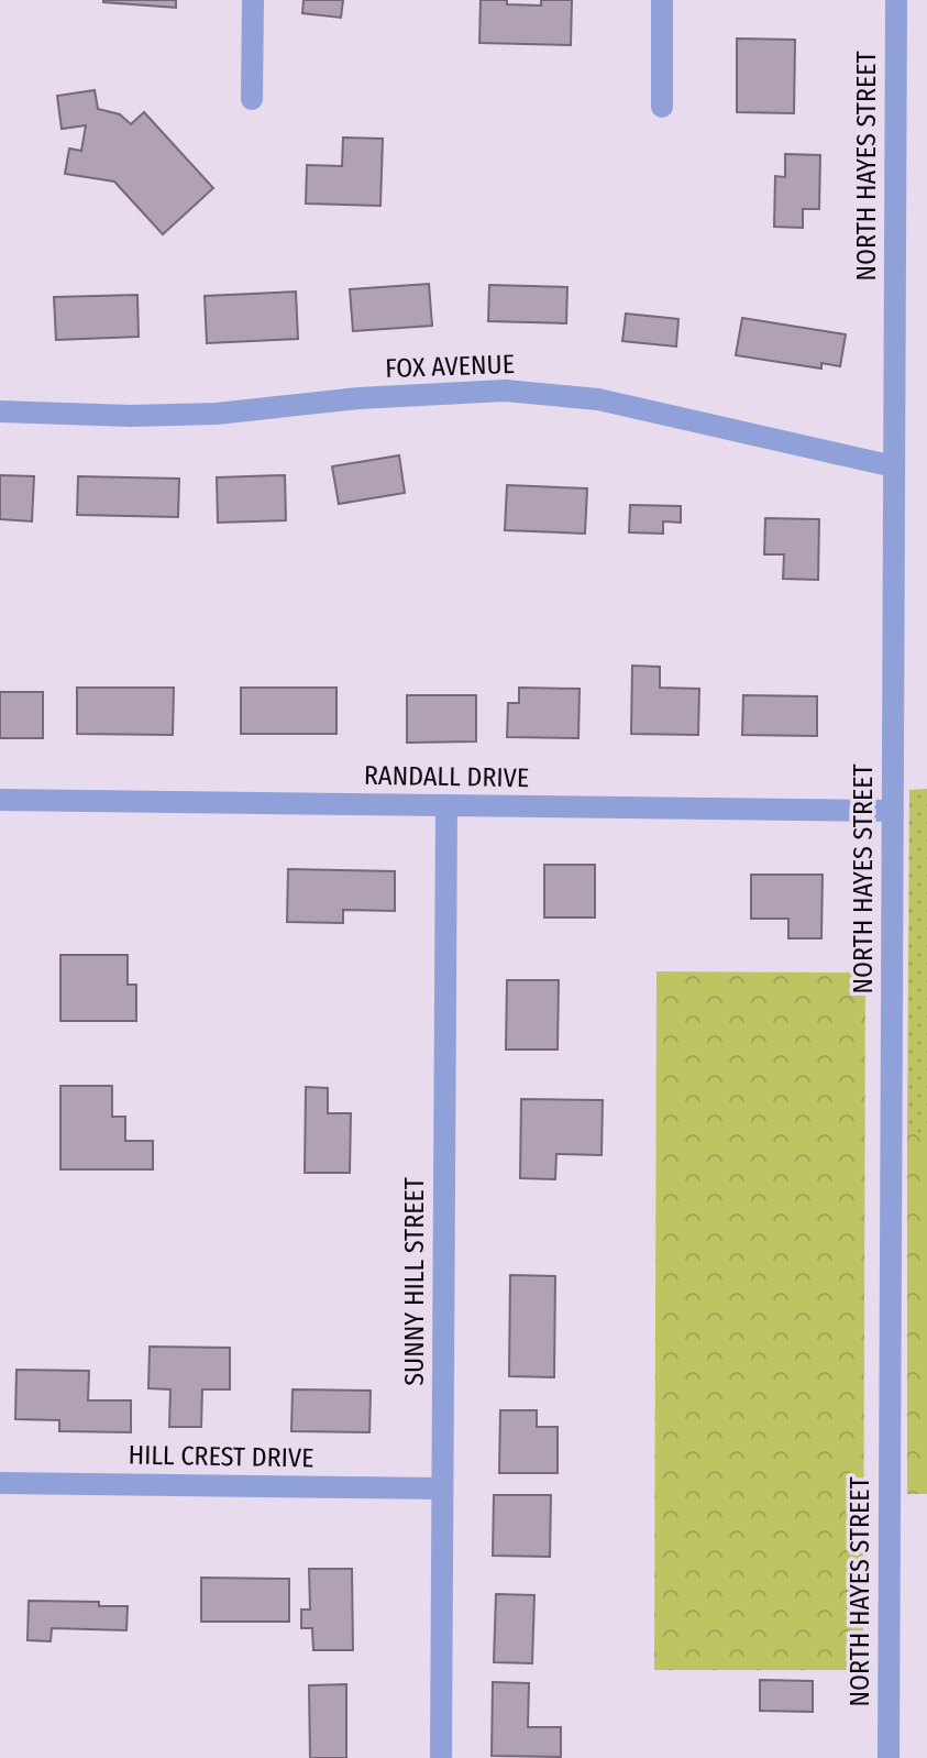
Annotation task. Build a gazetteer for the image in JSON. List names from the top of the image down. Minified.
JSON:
{"streets":{"street":["NORTH HAYES STREET","FOX AVENUE","RANDALL DRIVE","SUNNY HILL STREET","HILL CREST DRIVE"]},"crossings":[["NORTH HAYES STREET","FOX AVENUE"],["NORTH HAYES STREET","RANDALL DRIVE"],["RANDALL DRIVE","SUNNY HILL STREET"],["SUNNY HILL STREET","HILL CREST DRIVE"]]}
